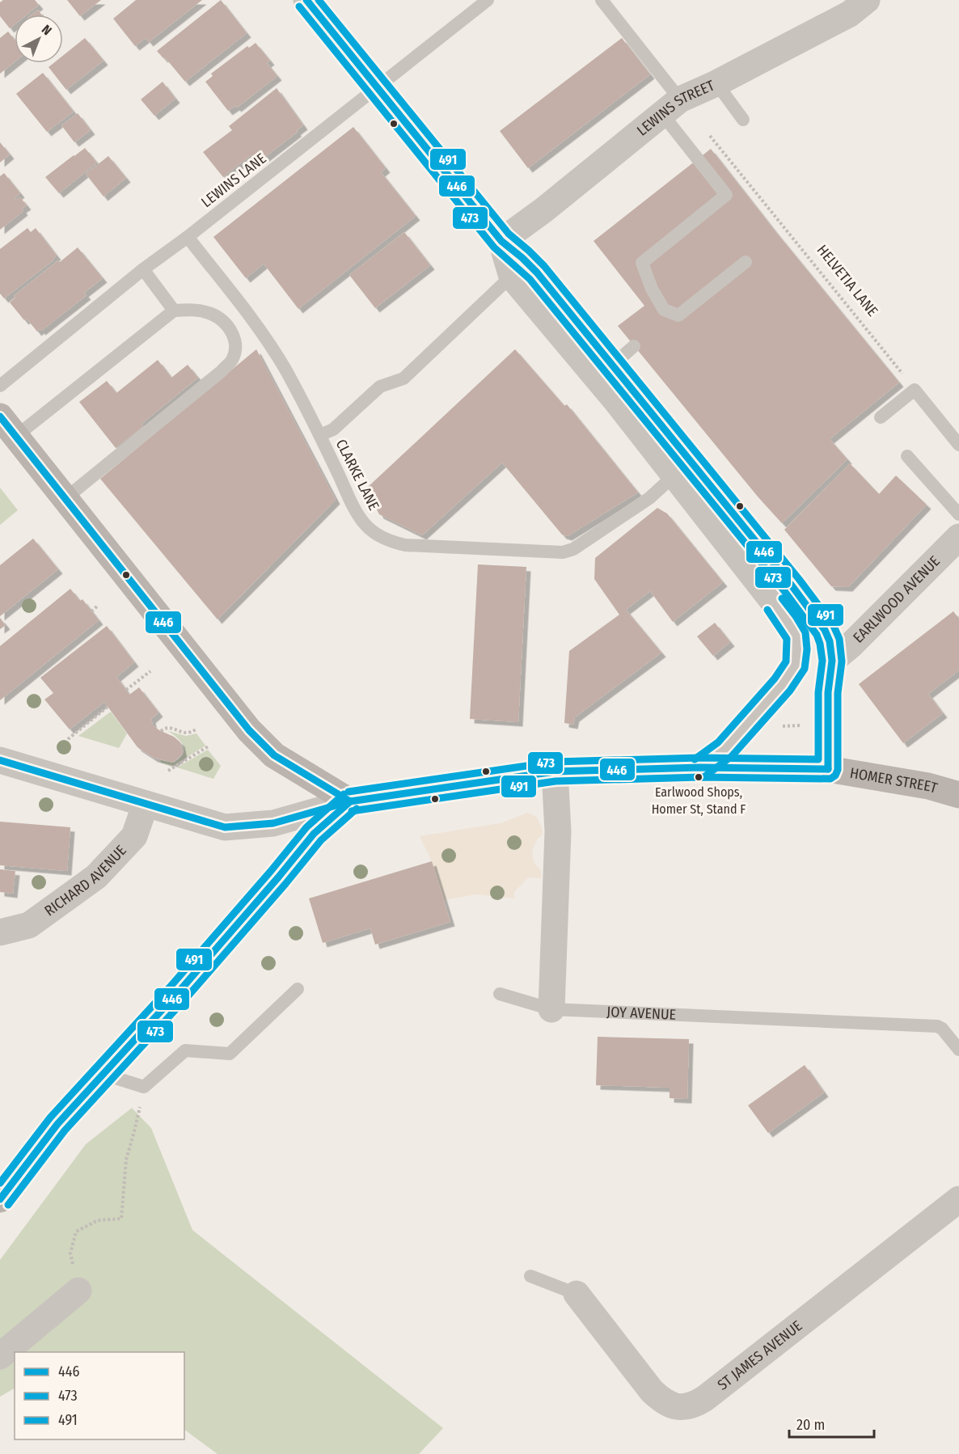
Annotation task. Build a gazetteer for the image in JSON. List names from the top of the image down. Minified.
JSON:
{"streets":{"main road":["HOMER STREET"],"street":["LEWINS STREET","EARLWOOD AVENUE","RICHARD AVENUE","ST JAMES AVENUE"],"lane":["LEWINS LANE","CLARKE LANE","JOY AVENUE"],"path":["HELVETIA LANE"]},"crossings":[["LEWINS LANE","CLARKE LANE"],["HOMER STREET","RICHARD AVENUE"]],"places":["Earlwood Shops, Homer St, Stand F"],"lines":["transit line 446","transit line 491","transit line 473"],"legend":["446","473","491"],"scale_bar":"20 m","north":"top right"}
